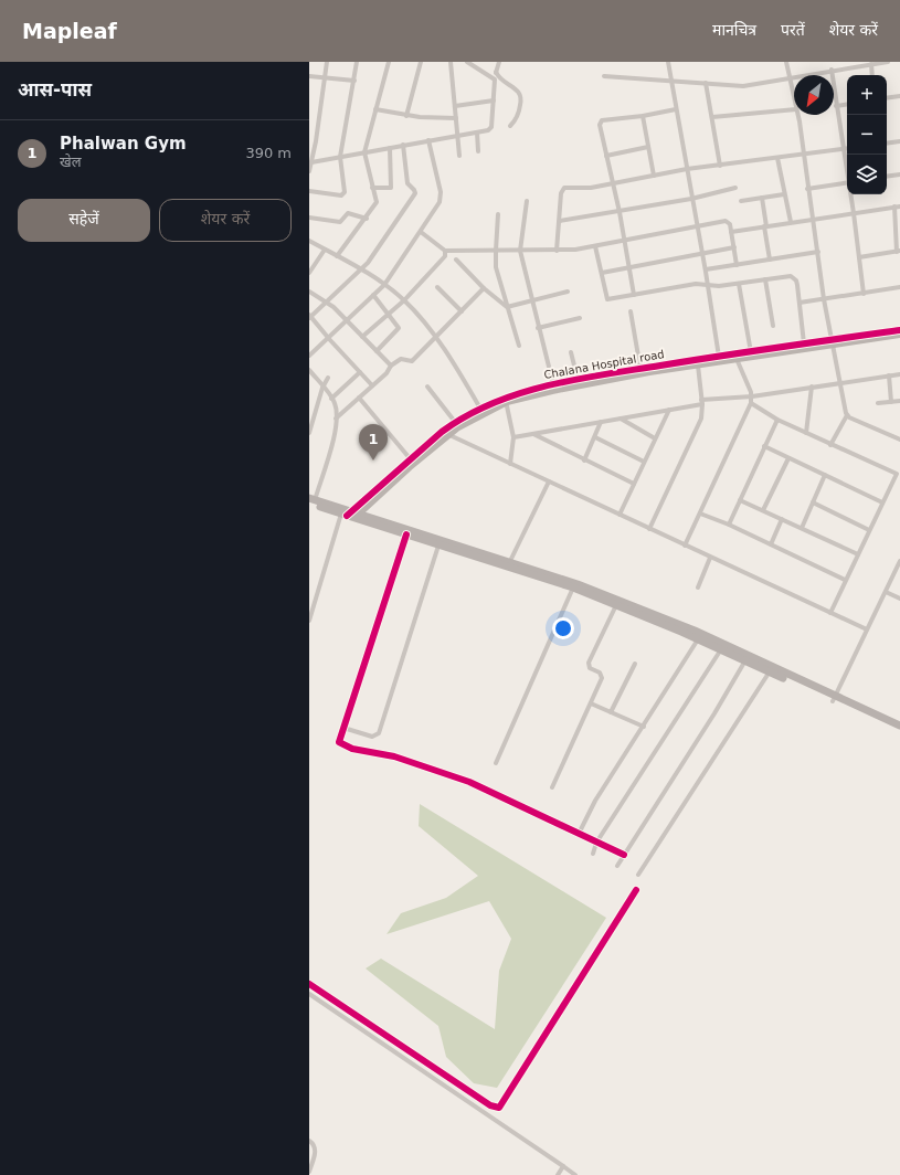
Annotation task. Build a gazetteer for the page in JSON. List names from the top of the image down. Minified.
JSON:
{"streets":{"street":["Chalana Hospital road"]},"north":"bottom left","page":{"header":"Mapleaf","nav":["मानचित्र","परतें","शेयर करें"],"heading":"आस-पास","map_buttons":["+","−"],"list":[{"mark":"1","name":"Phalwan Gym","note":"खेल","value":"390 m"}],"buttons":["सहेजें","शेयर करें"],"pins":"1"}}
